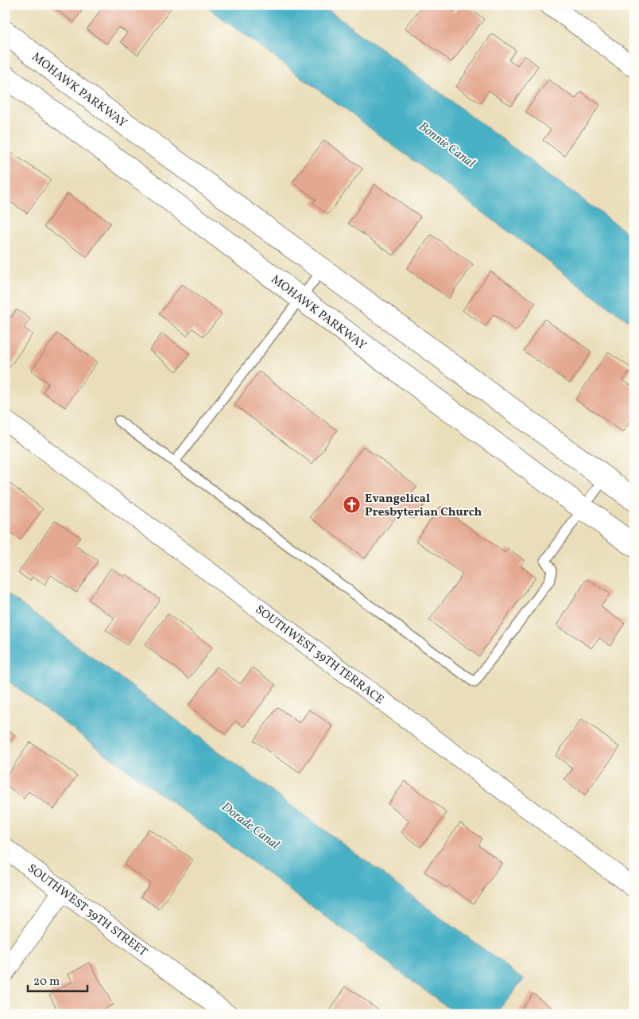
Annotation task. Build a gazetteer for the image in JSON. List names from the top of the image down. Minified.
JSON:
{"streets":{"street":["MOHAWK PARKWAY","SOUTHWEST 39TH TERRACE","SOUTHWEST 39TH STREET"]},"water":["Bonnie Canal","Dorade Canal"],"places":{"church":["Evangelical Presbyterian Church"]},"scale_bar":"20 m"}
